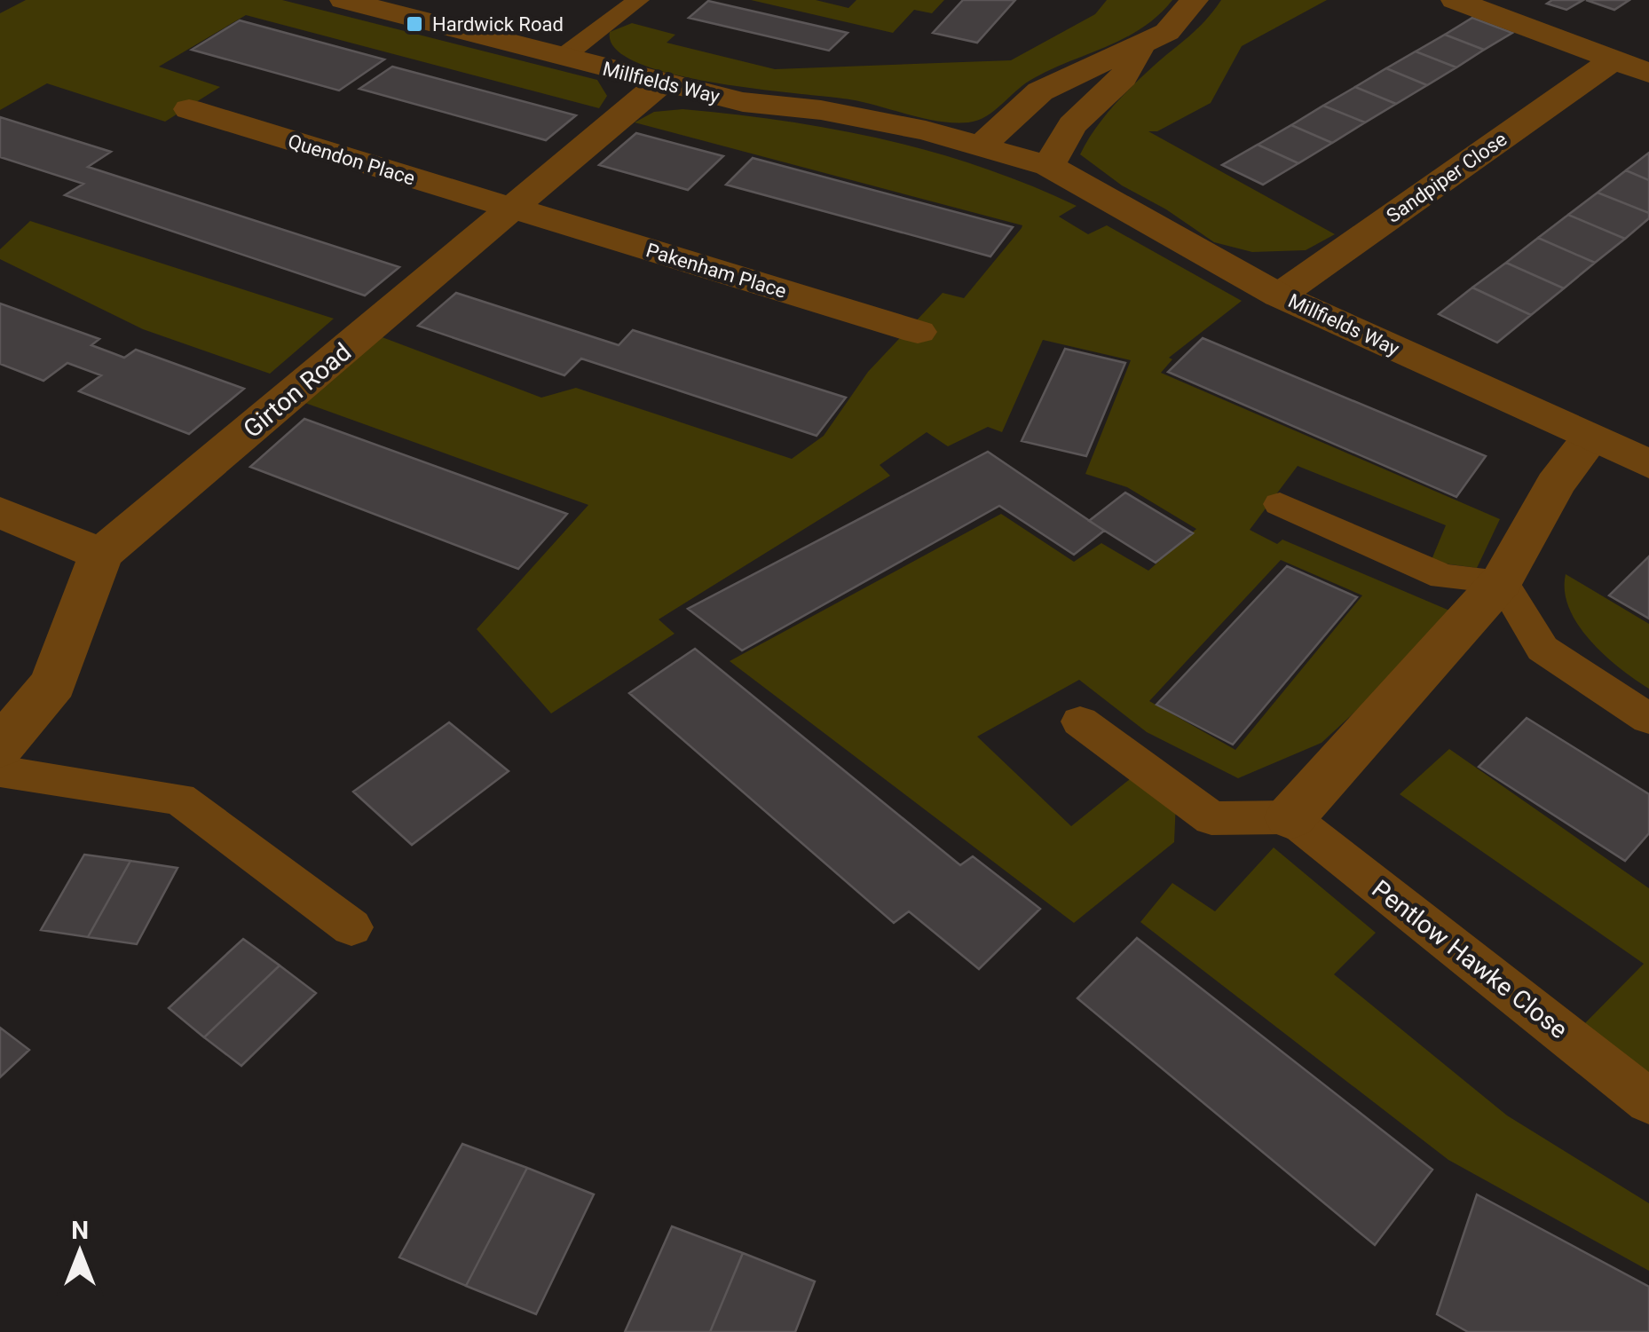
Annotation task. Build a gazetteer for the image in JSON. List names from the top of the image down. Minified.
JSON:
{"streets":{"street":["Millfields Way","Quendon Place","Sandpiper Close","Pakenham Place","Girton Road"],"lane":["Pentlow Hawke Close"]},"crossings":[["Millfields Way","Sandpiper Close"],["Millfields Way","Girton Road"],["Quendon Place","Pakenham Place"],["Quendon Place","Girton Road"],["Pakenham Place","Girton Road"]],"places":{"transit":["Hardwick Road"]},"north":"top"}
